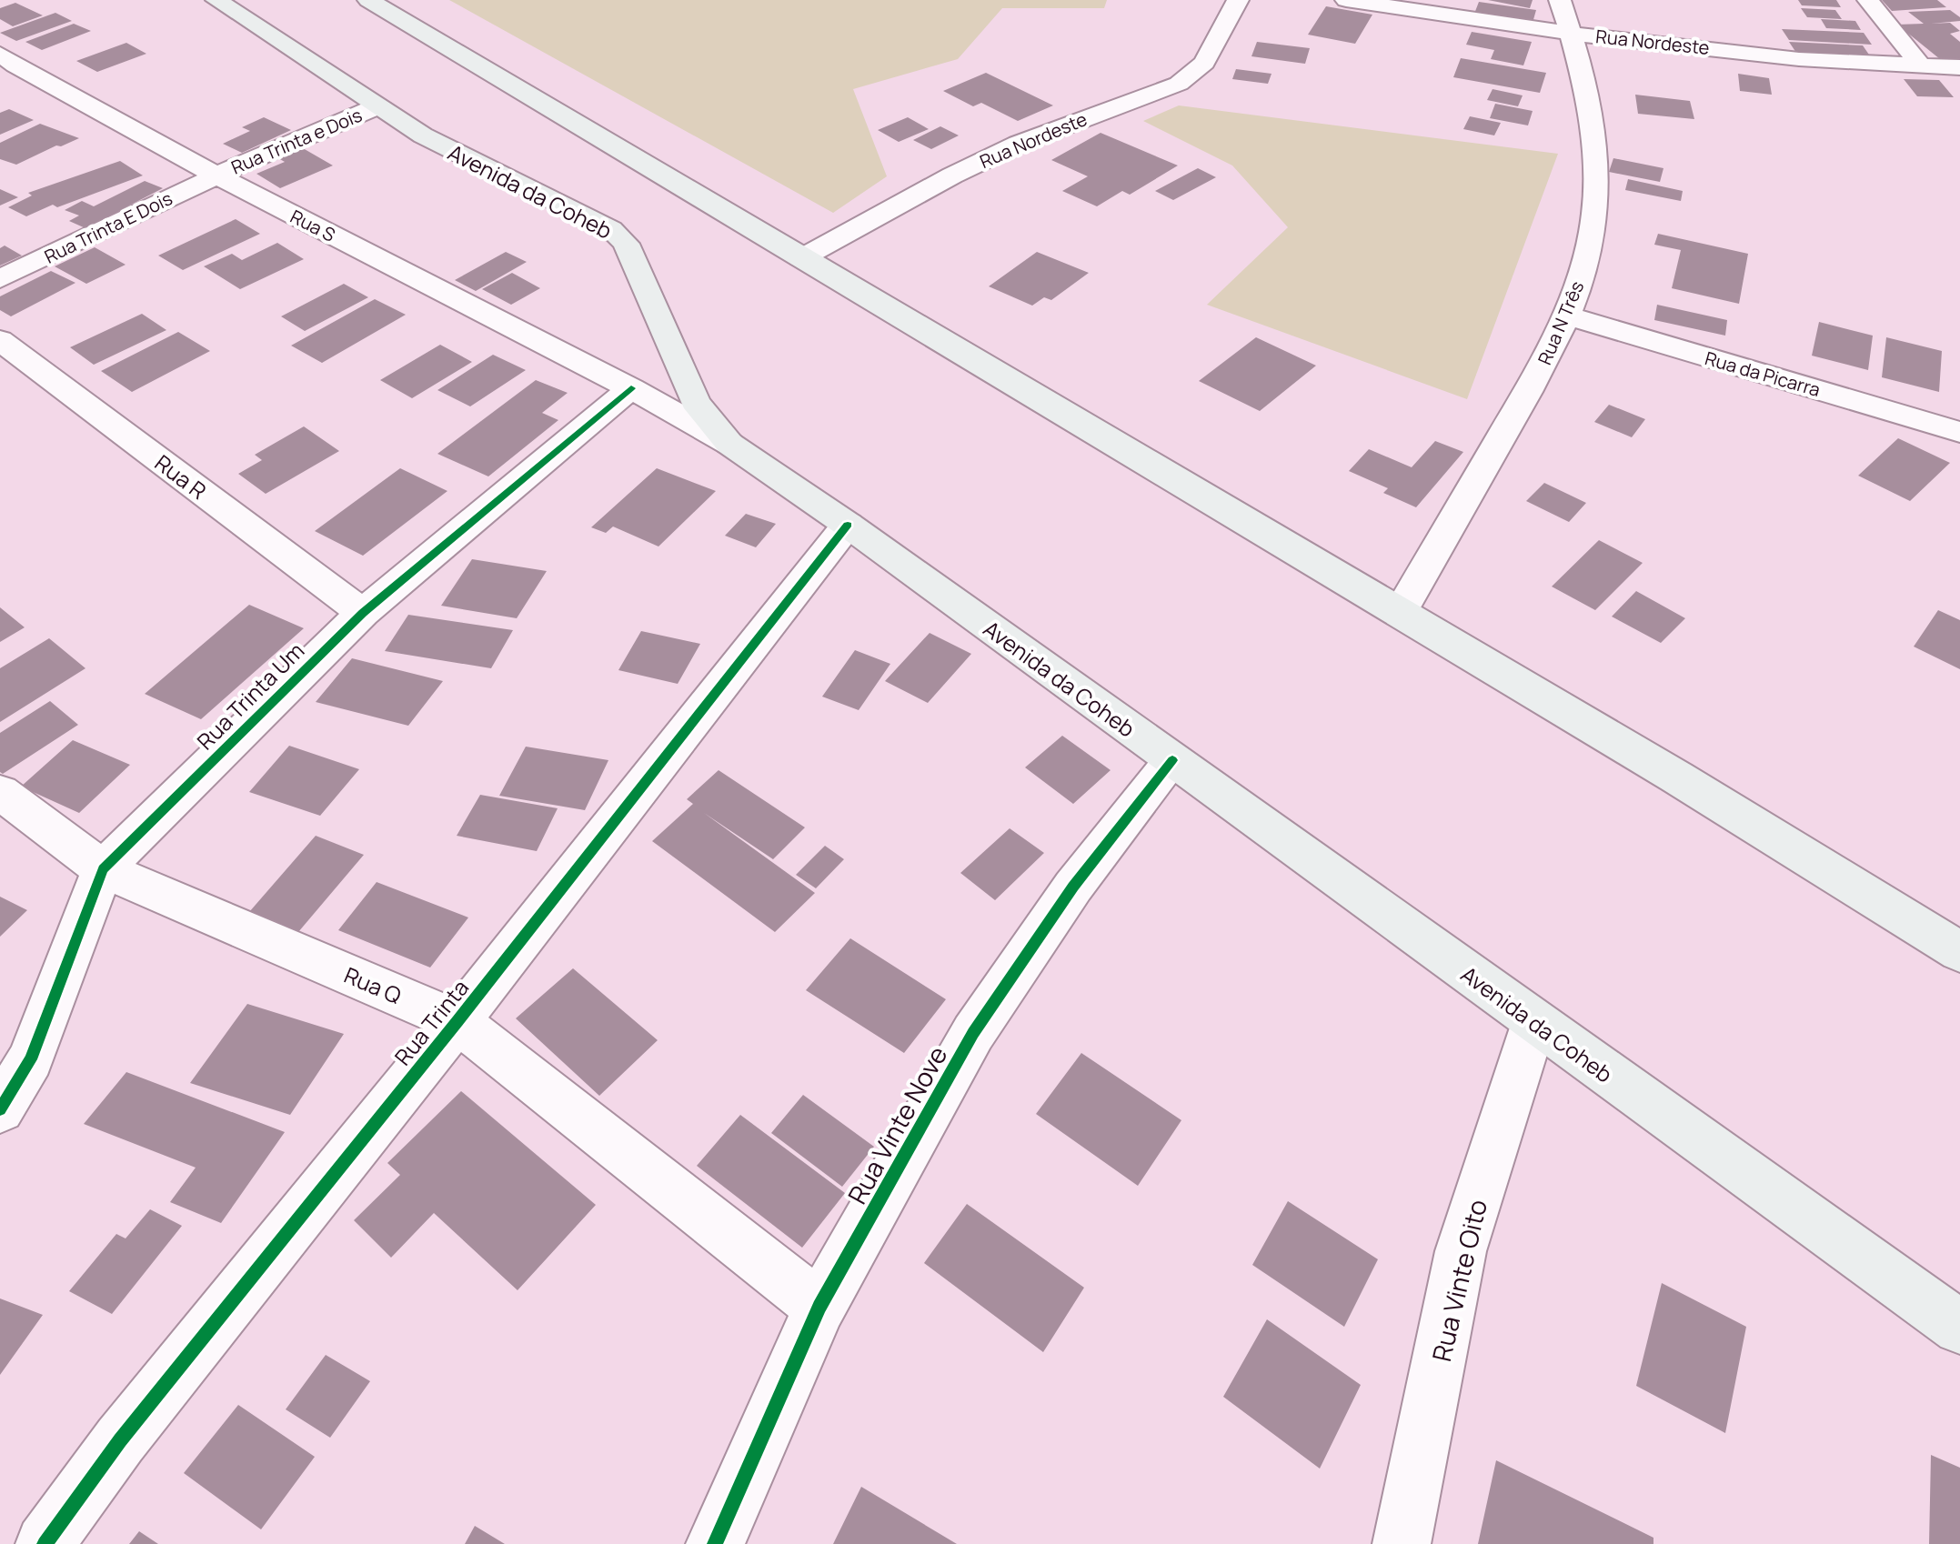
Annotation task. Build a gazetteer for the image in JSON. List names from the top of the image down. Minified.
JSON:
{"streets":{"main road":["Avenida da Coheb"],"street":["Rua Nordeste","Rua Trinta e Dois","Rua S","Rua Trinta E Dois","Rua N Três","Rua da Picarra","Rua R","Rua Trinta Um","Rua Q","Rua Trinta","Rua Vinte Nove","Rua Vinte Oito"]},"crossings":[["Rua Nordeste","Rua N Três"],["Rua Trinta e Dois","Avenida da Coheb"],["Rua Trinta e Dois","Rua S"],["Rua Trinta e Dois","Rua Trinta E Dois"],["Avenida da Coheb","Rua S"],["Avenida da Coheb","Rua Trinta"],["Avenida da Coheb","Rua Vinte Nove"],["Avenida da Coheb","Rua Vinte Oito"],["Rua S","Rua Trinta E Dois"],["Rua S","Rua Trinta Um"],["Rua N Três","Rua da Picarra"],["Rua R","Rua Trinta Um"],["Rua Trinta Um","Rua Q"],["Rua Q","Rua Trinta"],["Rua Q","Rua Vinte Nove"]]}
